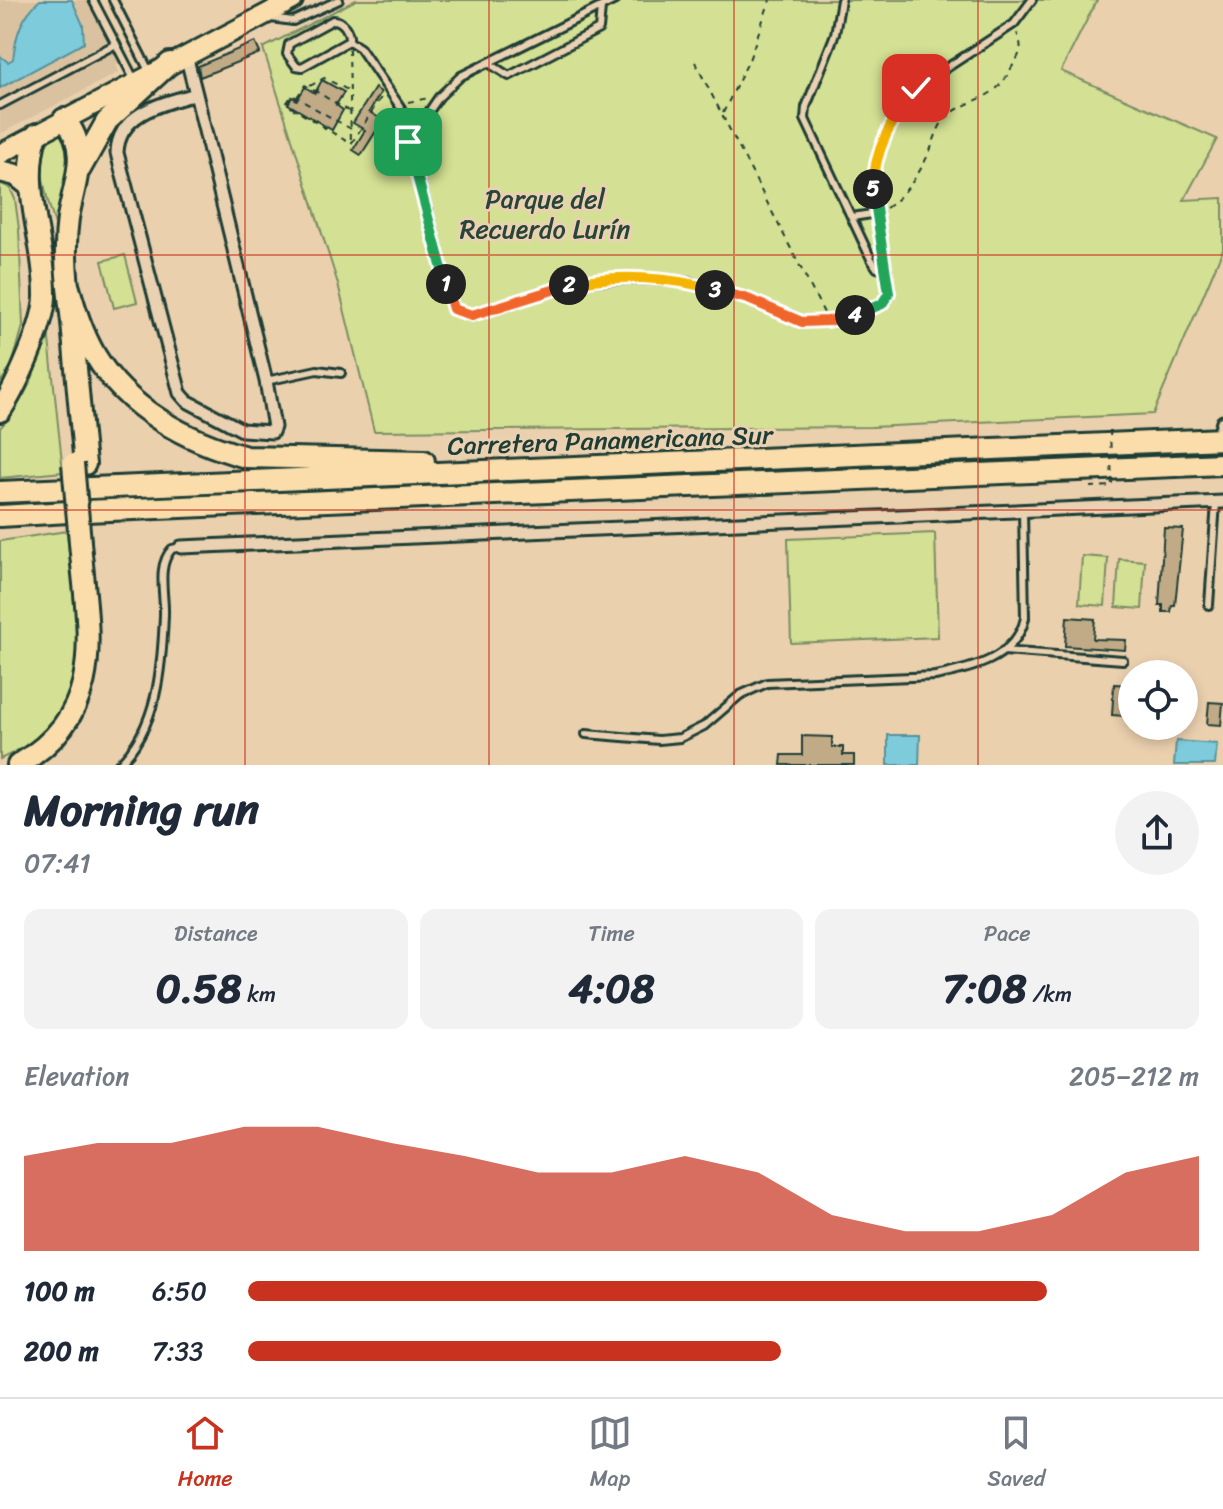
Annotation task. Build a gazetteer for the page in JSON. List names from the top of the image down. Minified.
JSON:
{"streets":{"highway":["Carretera Panamericana Sur"]},"parks":["Parque del Recuerdo Lurín"],"page":{"pins":["5","1","2","3","4"],"heading":["Morning run","07:41"],"stats":[["Distance","0.58 km"],["Time","4:08"],["Pace","7:08 /km"]],"chart":["Elevation","205–212 m"],"list":[{"name":"100 m","note":"6:50"},{"name":"200 m","note":"7:33"}],"tabs":["Home","Map","Saved"]}}
